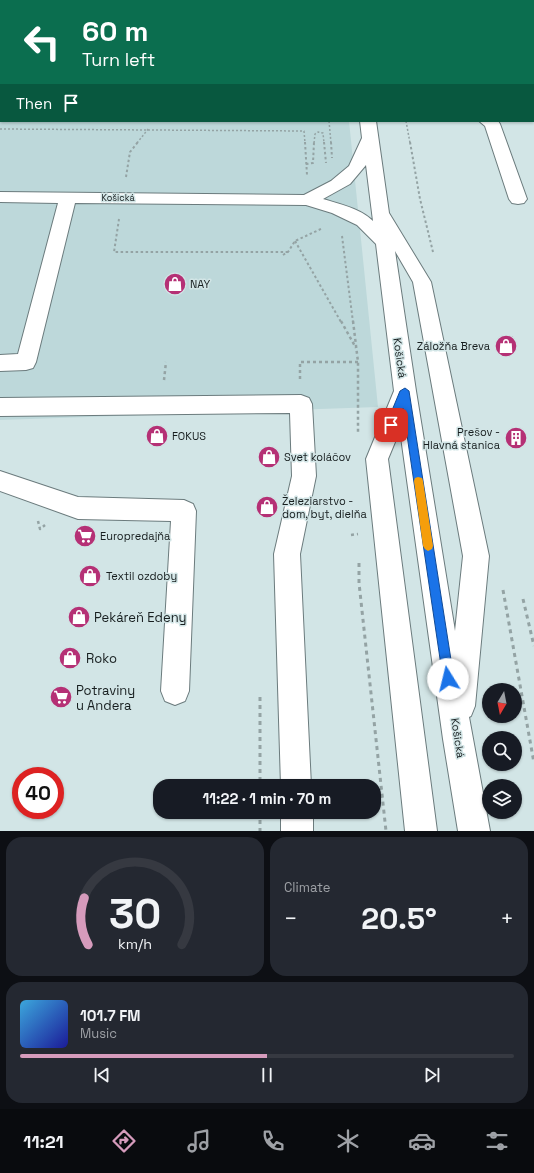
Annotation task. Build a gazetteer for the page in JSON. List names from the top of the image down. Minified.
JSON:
{"streets":{"street":["Košická"]},"places":{"shop":["NAY","Záložňa Breva","FOKUS","Svet koláčov","Železiarstvo - dom, byt, dielňa","Textil ozdoby","Pekáreň Edeny","Roko"],"building":["Prešov - Hlavná stanica"],"supermarket":["Europredajňa","Potraviny u Andera"]},"north":"bottom","page":{"turn":["60 m","Turn left"],"then":"Then","limit":"40","trip":"11:22 · 1 min · 70 m","tile":"Climate","heat":["−","20.5°","+"],"song":["101.7 FM","Music"],"tabs":"11:21","gauge":["30","km/h"]}}
